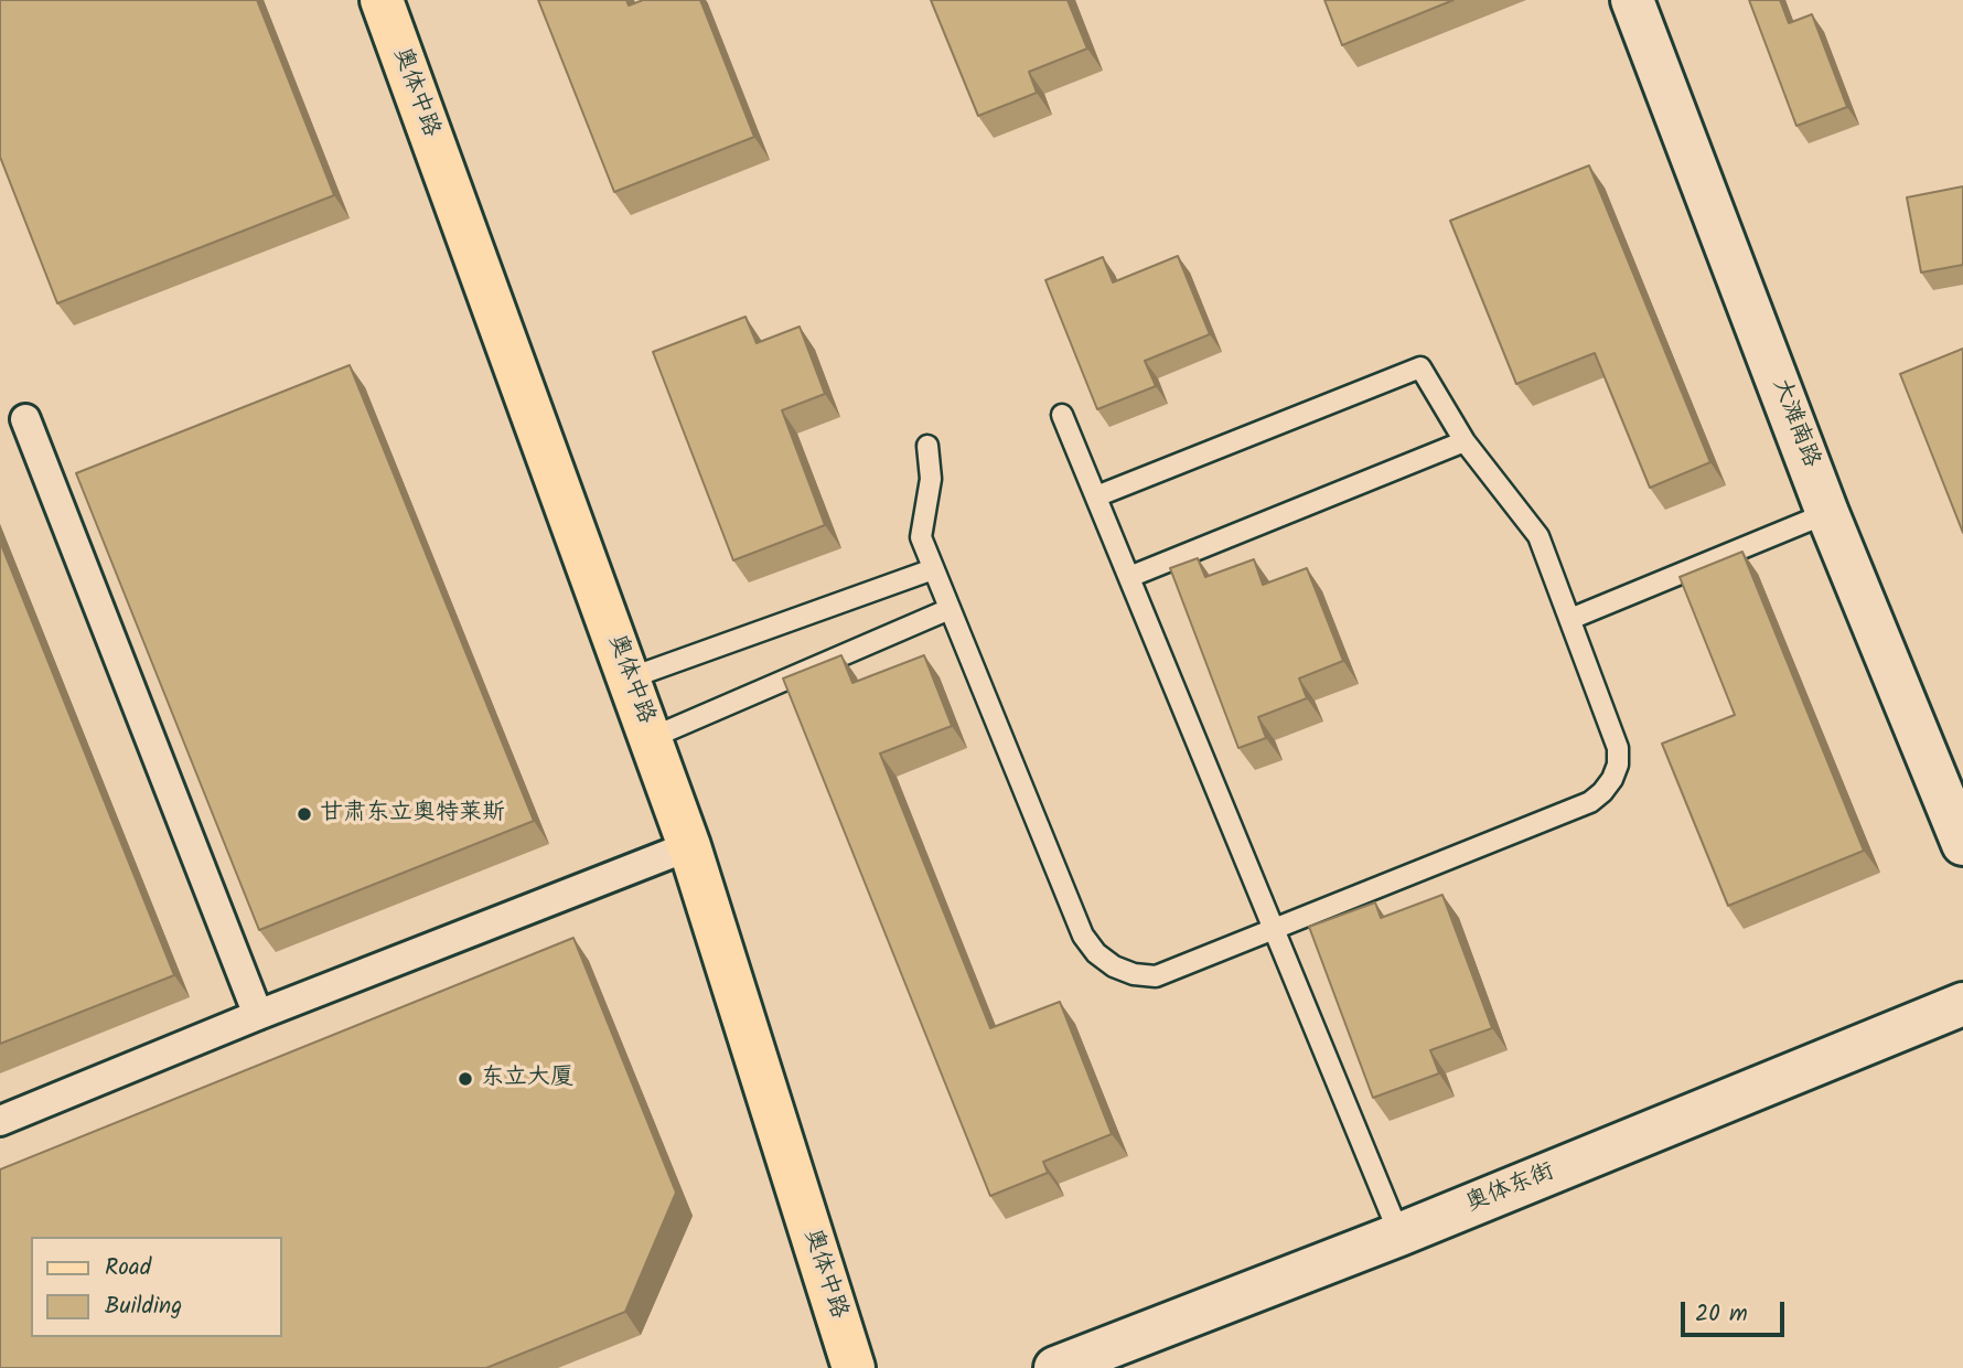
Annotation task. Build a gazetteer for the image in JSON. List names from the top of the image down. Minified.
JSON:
{"streets":{"main road":["奥体中路","大滩南路","奥体东街"]},"places":["甘肃东立奥特莱斯","东立大厦"],"legend":["Road","Building"],"scale_bar":"20 m"}
